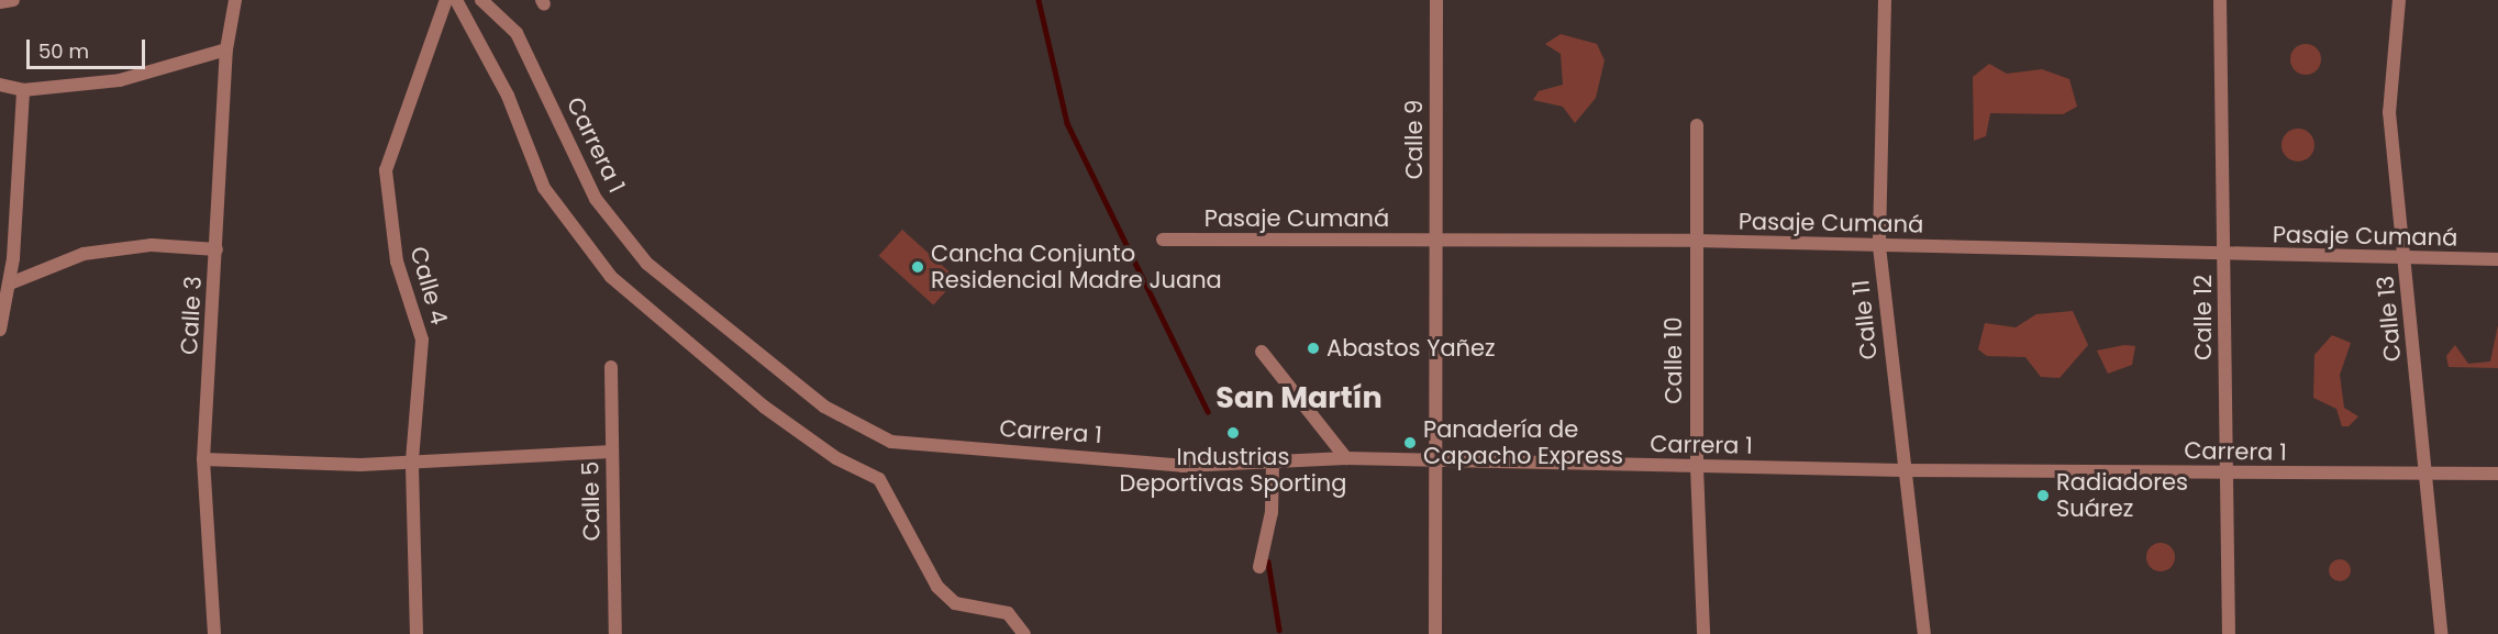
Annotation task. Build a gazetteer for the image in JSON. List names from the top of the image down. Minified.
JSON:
{"streets":{"street":["Calle 9","Carrera 1","Pasaje Cumaná","Calle 4","Calle 3","Calle 12","Calle 13","Calle 11","Calle 10","Calle 5"]},"crossings":[["Calle 9","Carrera 1"],["Calle 9","Pasaje Cumaná"],["Carrera 1","Calle 12"],["Carrera 1","Calle 13"],["Carrera 1","Calle 11"],["Carrera 1","Calle 10"],["Pasaje Cumaná","Calle 12"],["Pasaje Cumaná","Calle 13"],["Pasaje Cumaná","Calle 11"],["Pasaje Cumaná","Calle 10"]],"districts":["San Martín"],"places":["Cancha Conjunto Residencial Madre Juana","Abastos Yañez","Industrias Deportivas Sporting","Panadería de Capacho Express","Radiadores Suárez"],"scale_bar":"50 m"}
